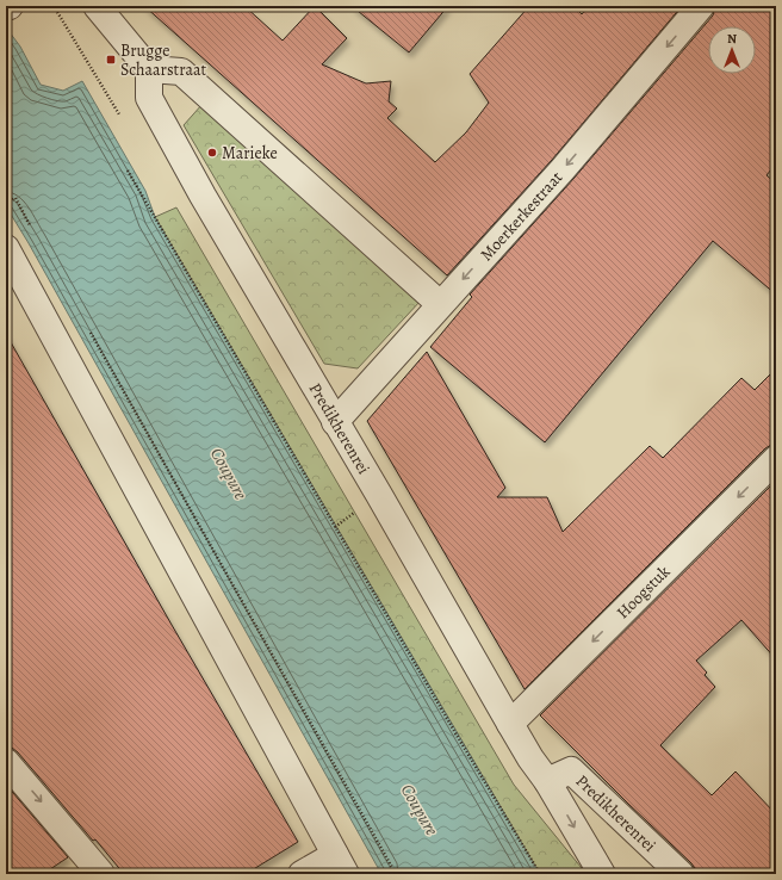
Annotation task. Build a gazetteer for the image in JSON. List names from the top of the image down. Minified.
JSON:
{"streets":{"street":["Moerkerkestraat","Predikherenrei","Hoogstuk"]},"crossings":[["Moerkerkestraat","Predikherenrei"],["Predikherenrei","Hoogstuk"]],"one_way":["Moerkerkestraat","Hoogstuk"],"water":["Coupure"],"places":{"transit":["Brugge Schaarstraat"],"other":["Marieke"]},"north":"top"}
